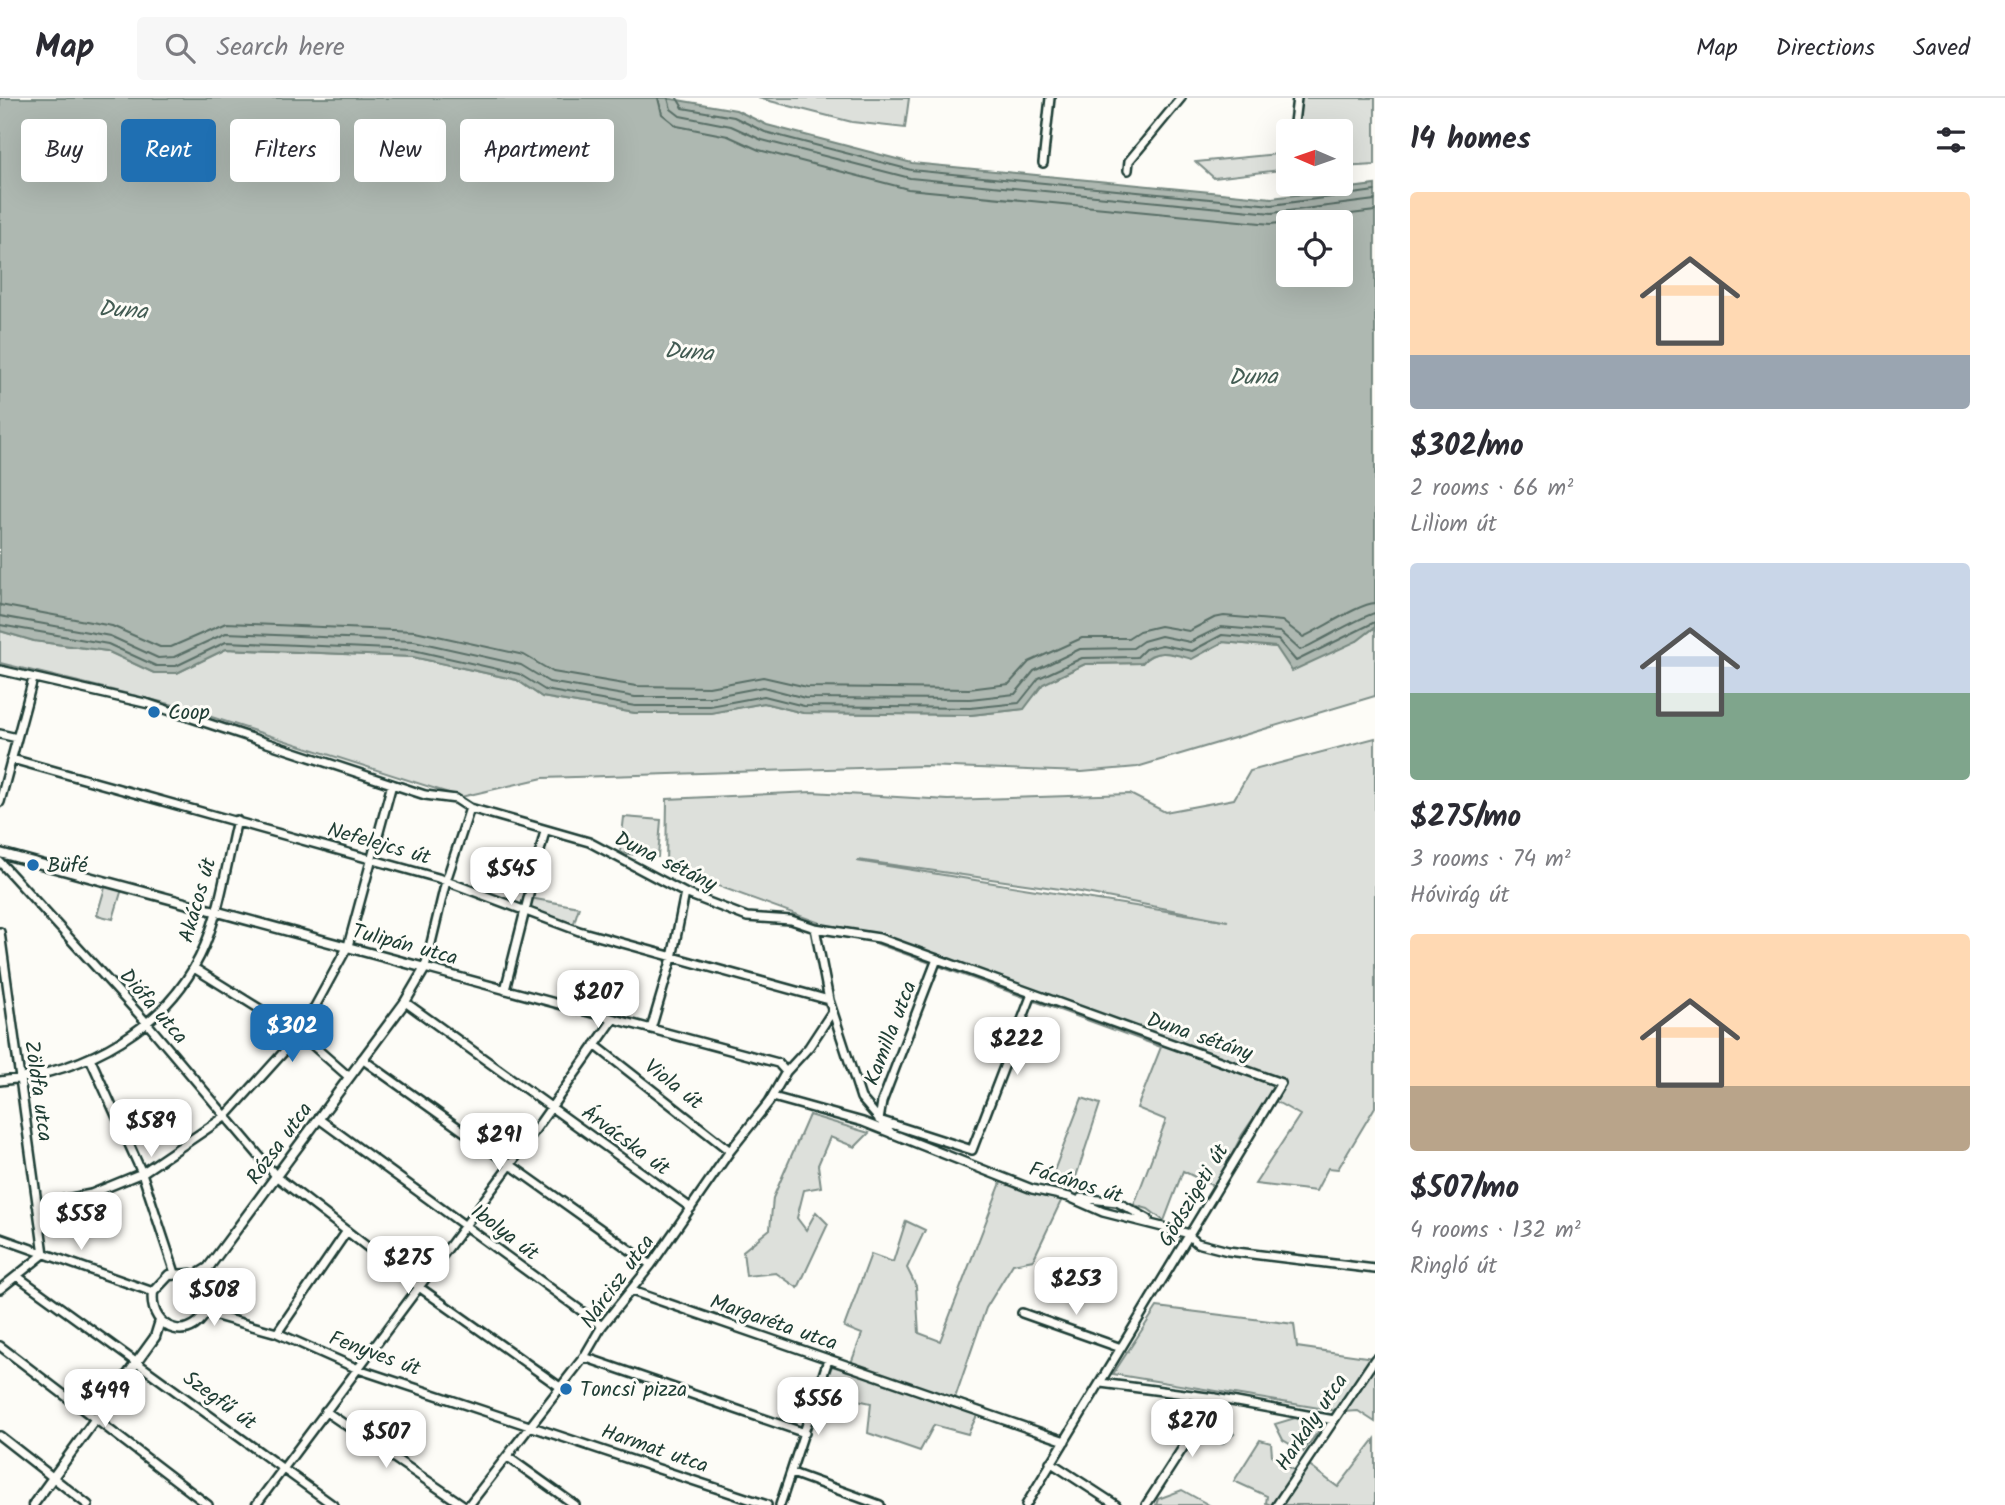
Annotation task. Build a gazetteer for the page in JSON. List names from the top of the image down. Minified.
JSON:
{"streets":{"street":["Nefelejcs út","Duna sétány","Akácos út","Tulipán utca","Diófa utca","Kamilla utca","Viola út","Zöldfa utca","Árvácska út","Rózsa utca","Fácános út","Gödszigeti út","Ibolya út","Nárcisz utca","Margaréta utca","Fenyves út","Szegfű út","Harkály utca","Harmat utca"]},"crossings":[["Nefelejcs út","Akácos út"],["Nefelejcs út","Rózsa utca"],["Duna sétány","Kamilla utca"],["Duna sétány","Rózsa utca"],["Duna sétány","Gödszigeti út"],["Akácos út","Tulipán utca"],["Akácos út","Diófa utca"],["Akácos út","Zöldfa utca"],["Tulipán utca","Rózsa utca"],["Tulipán utca","Nárcisz utca"],["Diófa utca","Rózsa utca"],["Diófa utca","Nárcisz utca"],["Viola út","Nárcisz utca"],["Árvácska út","Rózsa utca"],["Árvácska út","Nárcisz utca"],["Rózsa utca","Ibolya út"],["Fácános út","Gödszigeti út"],["Fácános út","Nárcisz utca"],["Gödszigeti út","Margaréta utca"],["Ibolya út","Nárcisz utca"],["Nárcisz utca","Margaréta utca"],["Nárcisz utca","Fenyves út"],["Nárcisz utca","Harmat utca"],["Fenyves út","Harmat utca"]],"water":["Duna"],"places":["Coop","Büfé","Toncsi pizza"],"north":"left","page":{"header":"Map","search":"Search here","nav":["Map","Directions","Saved"],"heading":"14 homes","chip":["Buy","Rent","Filters","New","Apartment"],"list":[{"name":"$302/mo","note":"2 rooms · 66 m² · Liliom út"},{"name":"$275/mo","note":"3 rooms · 74 m² · Hóvirág út"},{"name":"$507/mo","note":"4 rooms · 132 m² · Ringló út"}],"price":["$545","$207","$302","$222","$589","$291","$558","$275","$253","$508","$499","$556","$270","$507"]}}
